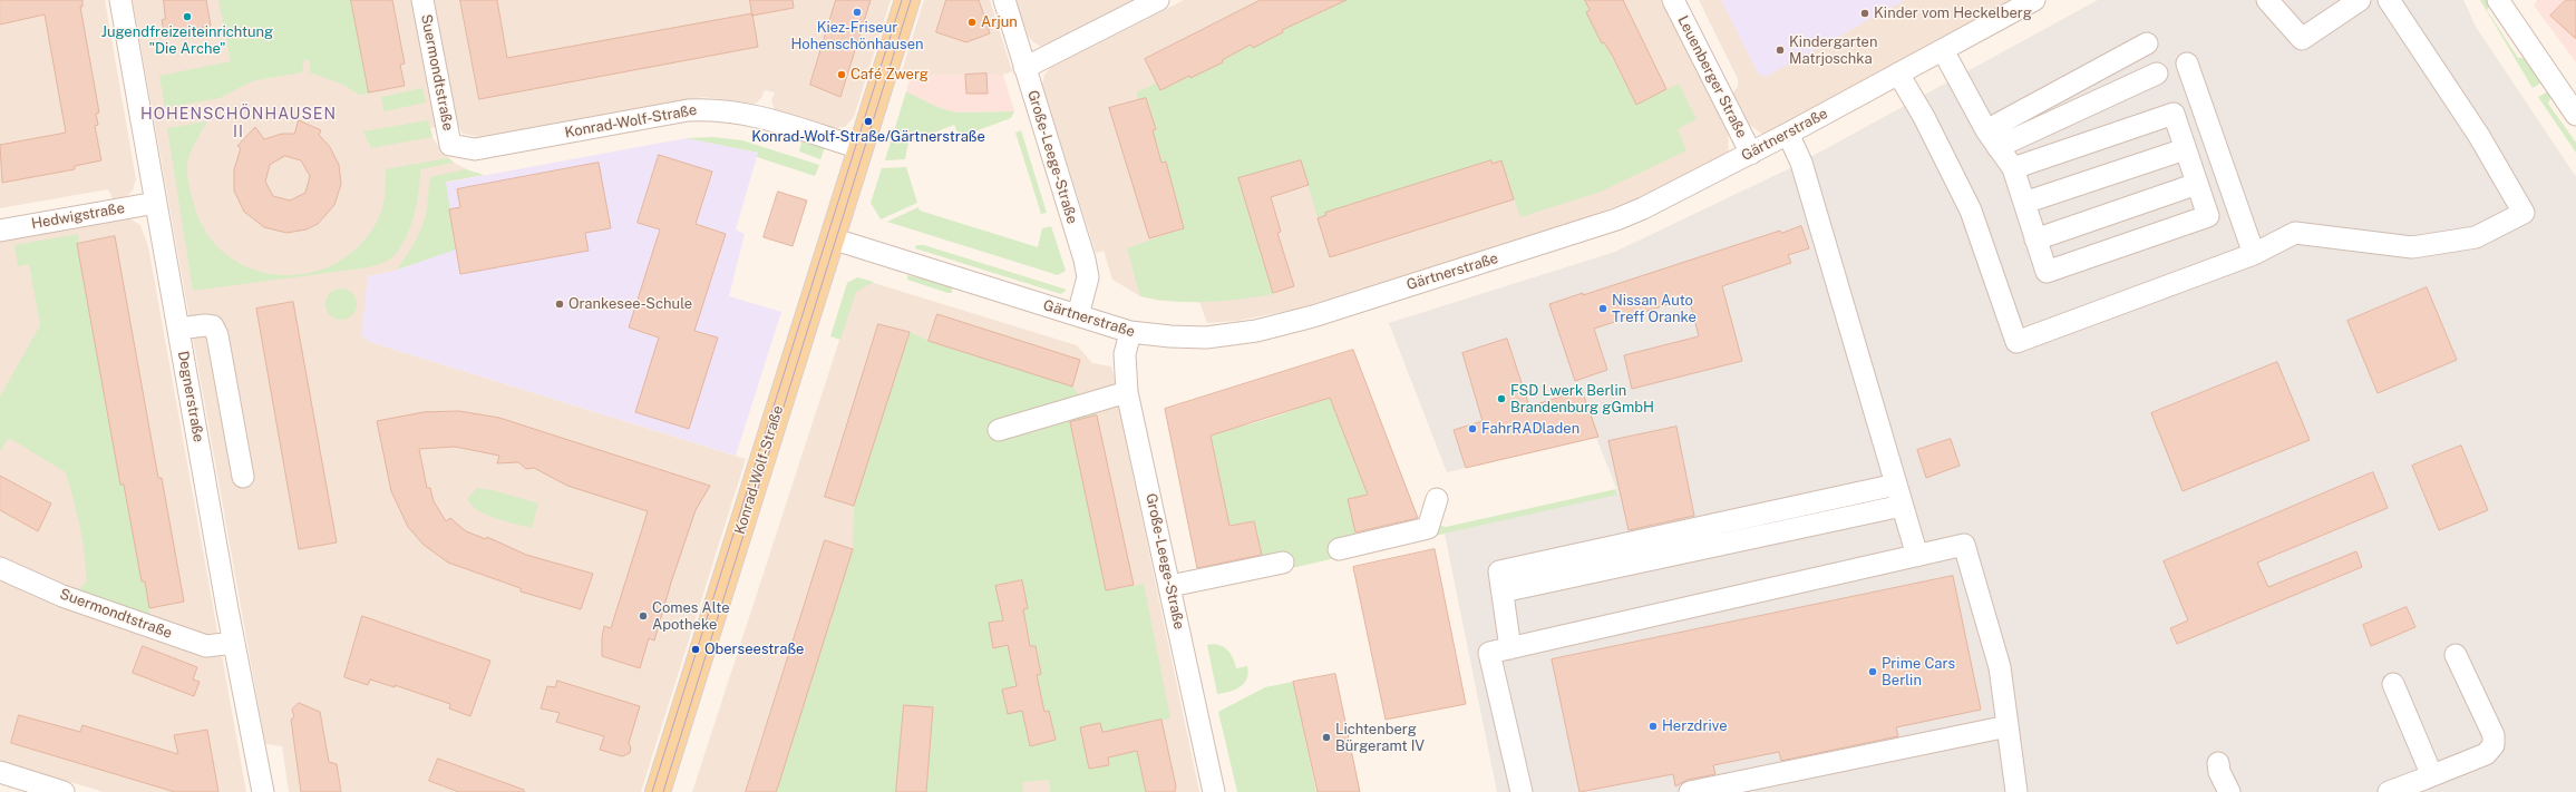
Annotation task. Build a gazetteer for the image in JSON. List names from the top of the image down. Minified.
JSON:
{"streets":{"main road":["Konrad-Wolf-Straße"],"street":["Suermondtstraße","Leuenberger Straße","Gärtnerstraße","Große-Leege-Straße","Hedwigstraße","Degnerstraße"]},"crossings":[["Suermondtstraße","Konrad-Wolf-Straße"],["Suermondtstraße","Degnerstraße"],["Leuenberger Straße","Gärtnerstraße"],["Konrad-Wolf-Straße","Gärtnerstraße"],["Gärtnerstraße","Große-Leege-Straße"],["Hedwigstraße","Degnerstraße"]],"districts":["HOHENSCHÖNHAUSEN II"],"places":["Kiez-Friseur Hohenschönhausen","Kinder vom Heckelberg","Jugendfreizeiteinrichtung \"Die Arche\"","Arjun","Kindergarten Matrjoschka","Café Zwerg","Konrad-Wolf-Straße/Gärtnerstraße","Orankesee-Schule","Nissan Auto Treff Oranke","FSD Lwerk Berlin Brandenburg gGmbH","FahrRADladen","Comes Alte Apotheke","Oberseestraße","Prime Cars Berlin","Herzdrive","Lichtenberg Bürgeramt IV"]}
